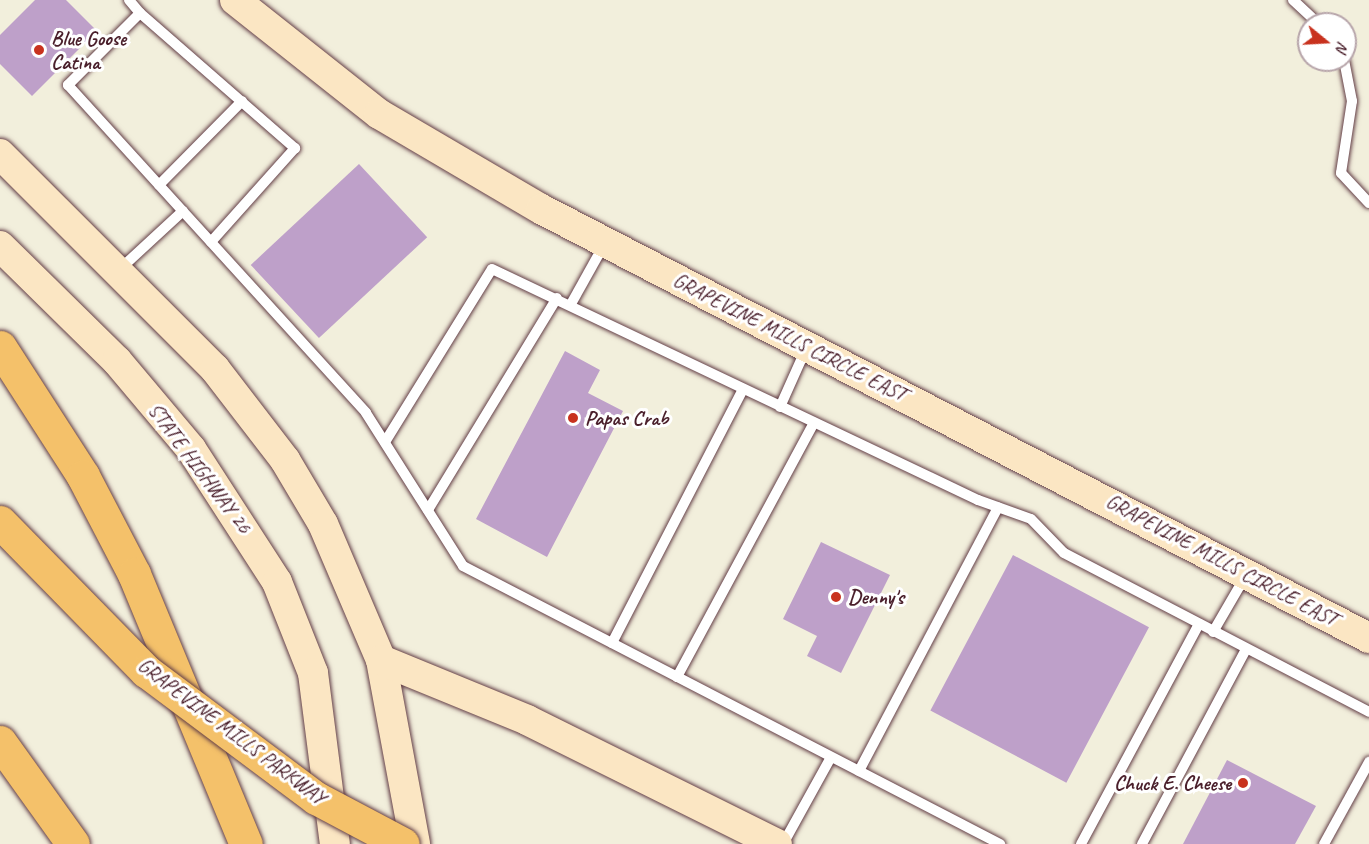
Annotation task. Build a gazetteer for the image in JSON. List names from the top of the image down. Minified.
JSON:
{"streets":{"highway":["GRAPEVINE MILLS PARKWAY"],"main road":["GRAPEVINE MILLS CIRCLE EAST","STATE HIGHWAY 26"]},"places":["Blue Goose Catina","Papas Crab","Denny's","Chuck E. Cheese"],"north":"right"}
